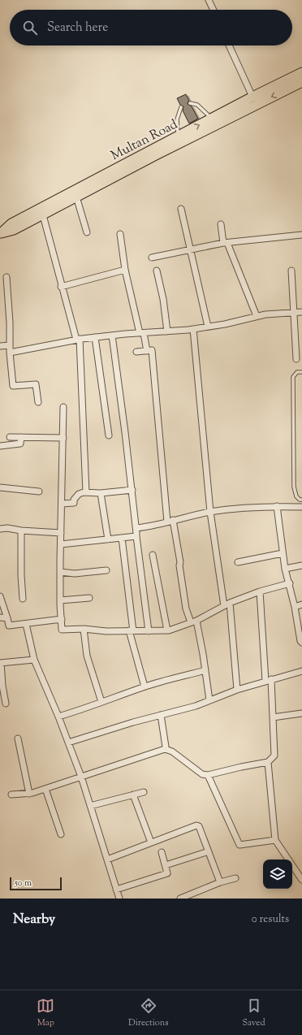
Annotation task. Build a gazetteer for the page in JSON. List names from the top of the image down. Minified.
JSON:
{"streets":{"main road":["Multan Road"]},"scale_bar":"50 m","page":{"search":"Search here","scale":"50 m","heading":["Nearby","0 results"],"nav":["Map","Directions","Saved"]}}
